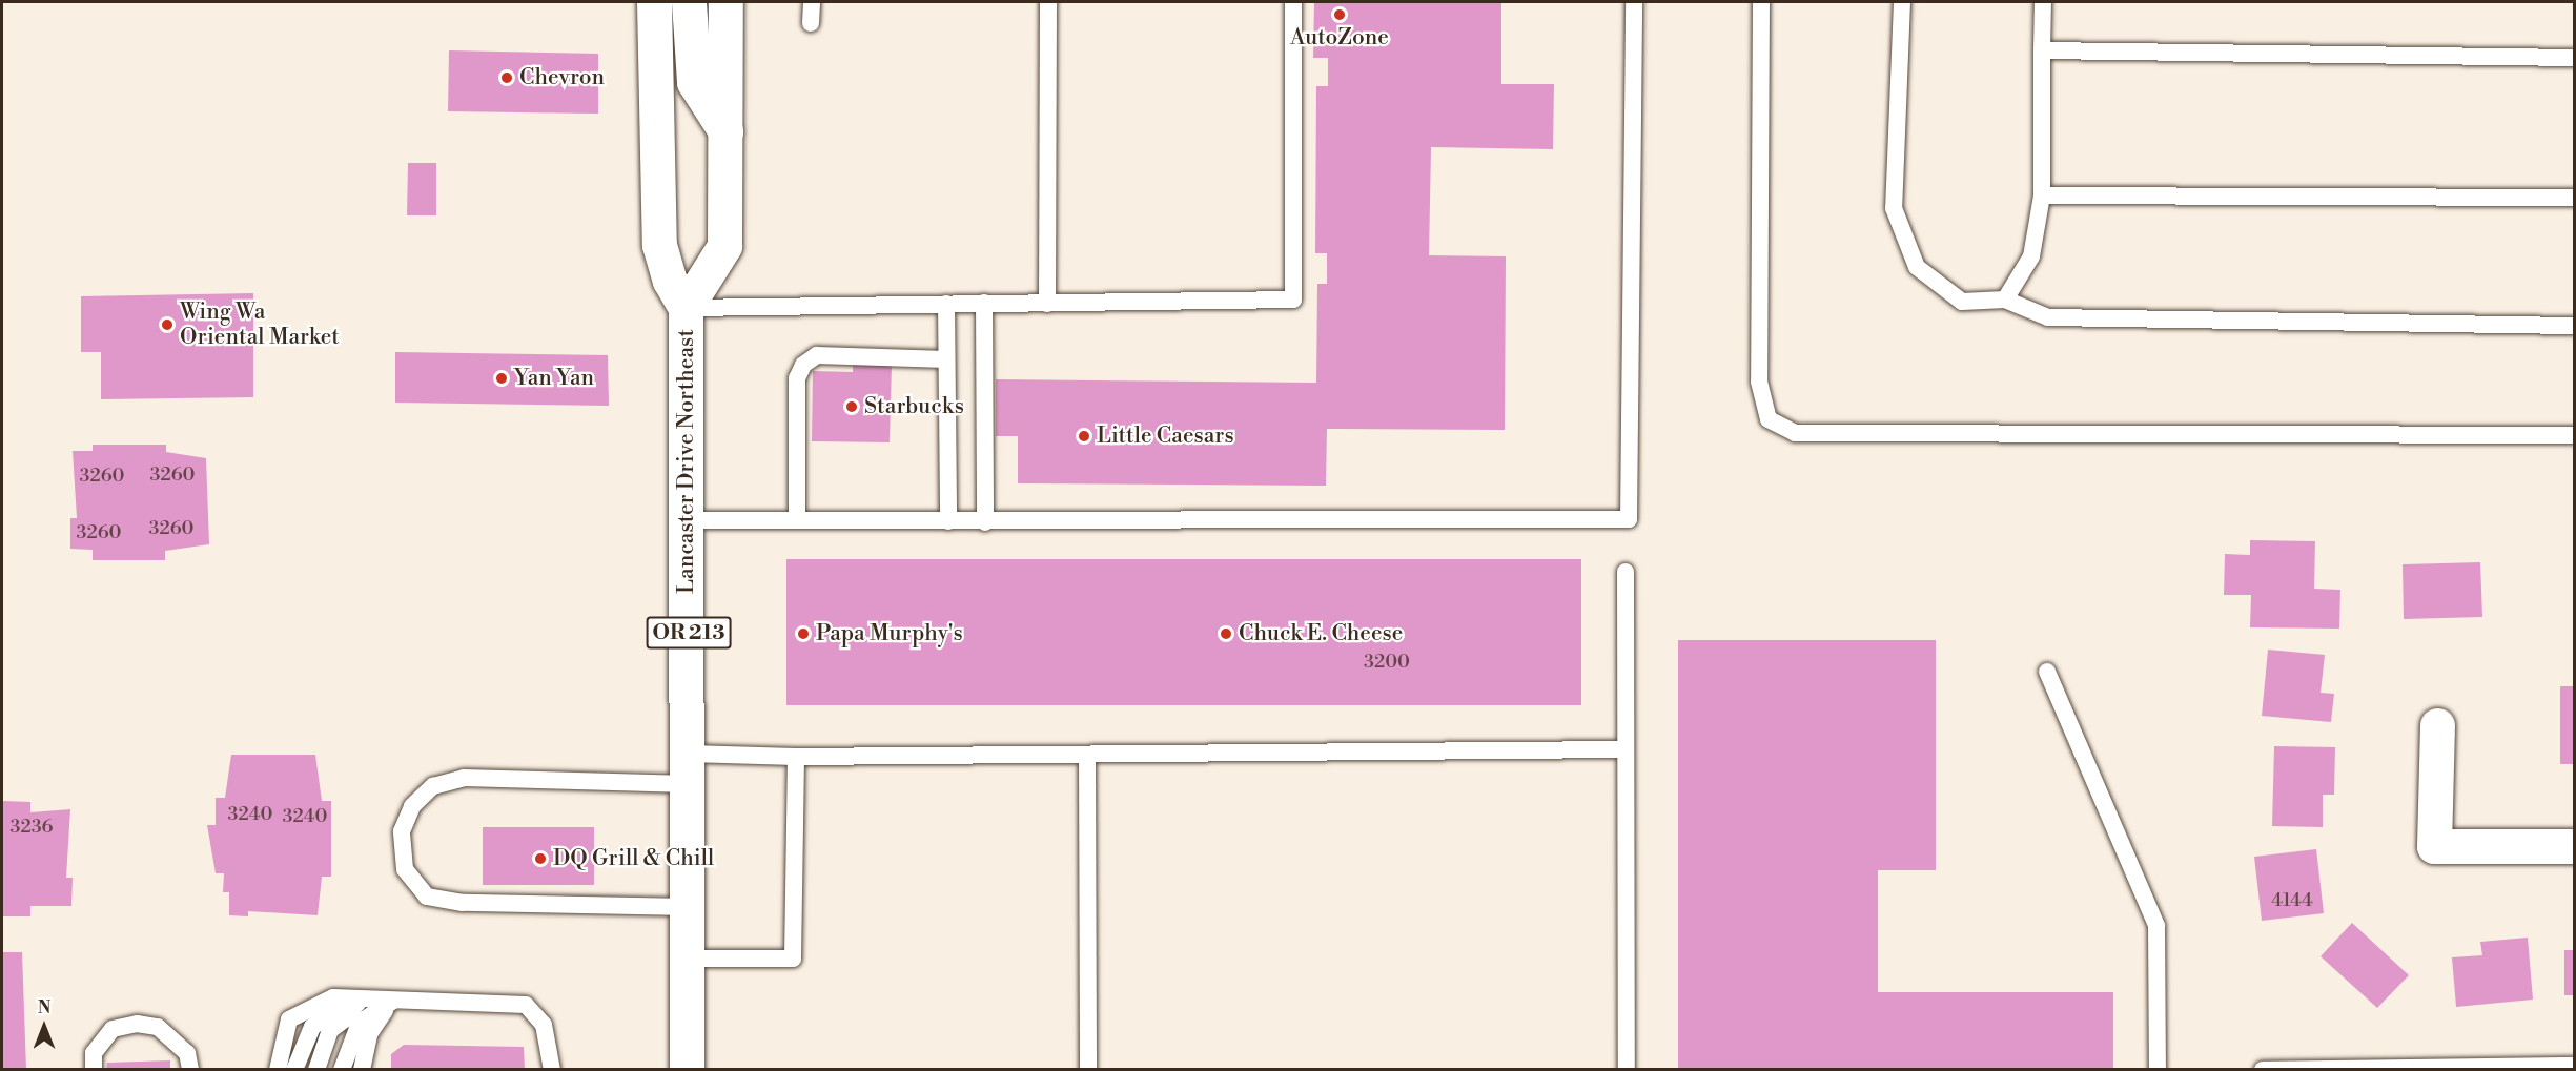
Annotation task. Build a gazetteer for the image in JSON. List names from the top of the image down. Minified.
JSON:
{"streets":{"main road":["Lancaster Drive Northeast","OR 213"]},"places":["AutoZone","Chevron","Wing Wa Oriental Market","Yan Yan","Starbucks","Little Caesars","Papa Murphy's","Chuck E. Cheese","DQ Grill & Chill"],"house_numbers":["3260","3260","3260","3260","3200","3240","3240","3236","4144"],"north":"top"}
